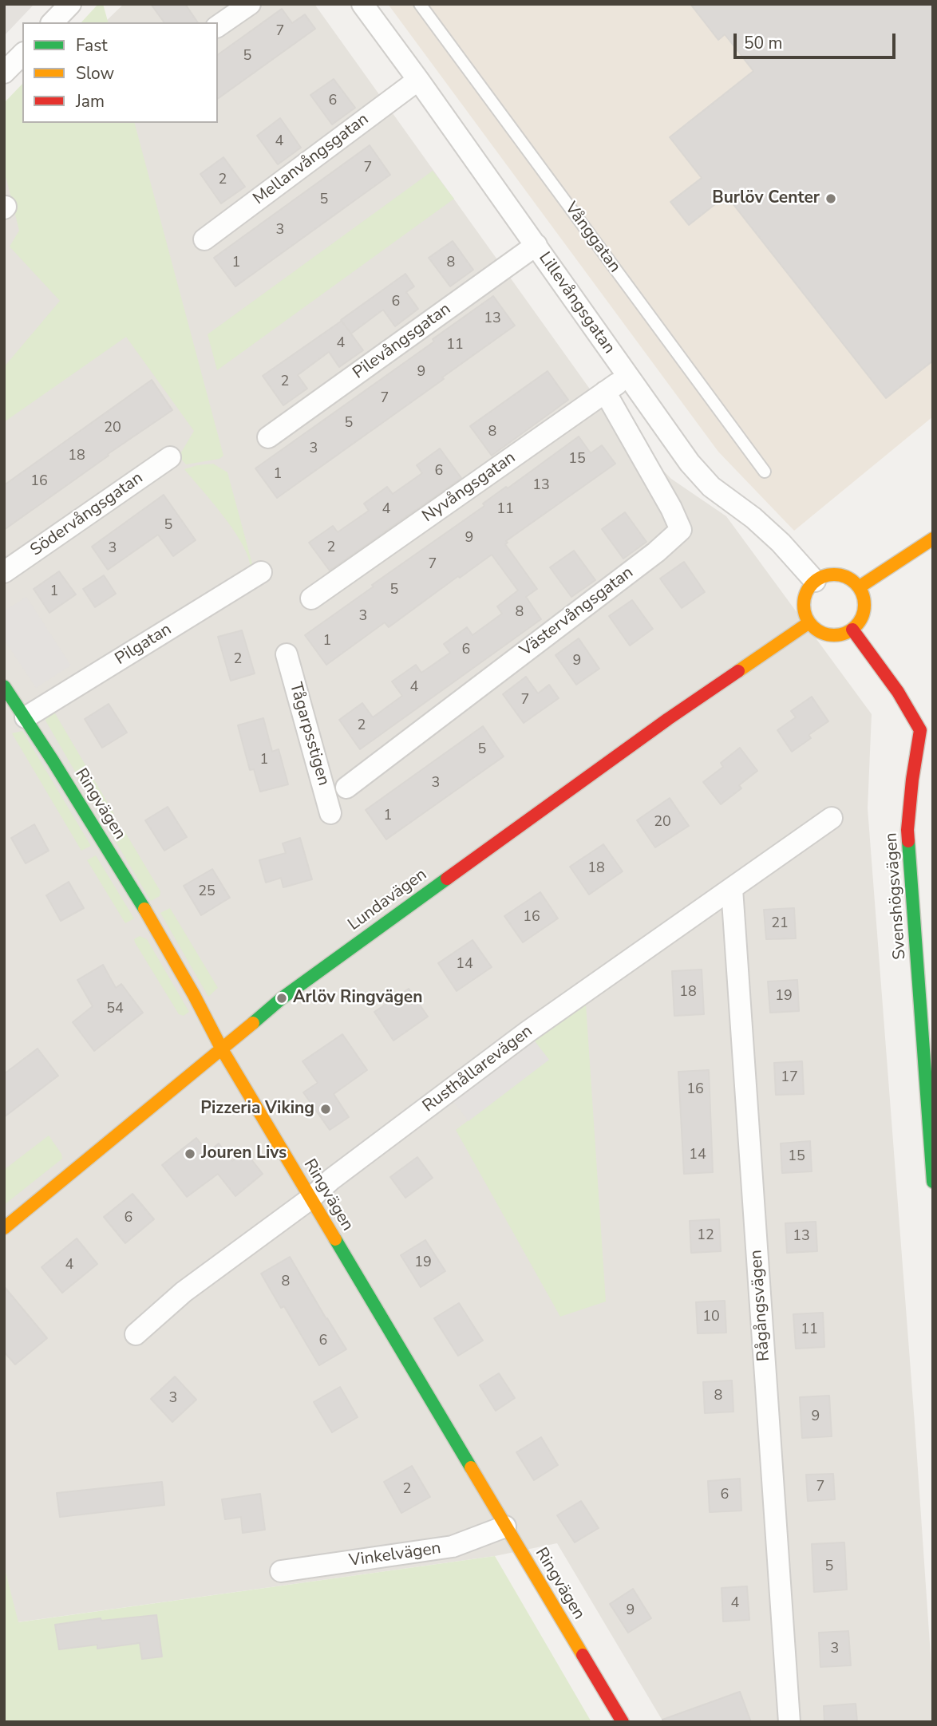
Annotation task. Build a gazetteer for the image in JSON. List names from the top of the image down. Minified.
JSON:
{"streets":{"street":["Mellanvångsgatan","Lillevångsgatan","Pilevångsgatan","Nyvångsgatan","Södervångsgatan","Västervångsgatan","Pilgatan","Tågarpsstigen","Ringvägen","Svenshögsvägen","Lundavägen","Rusthållarevägen","Rågångsvägen","Vinkelvägen"],"lane":["Vånggatan"]},"crossings":[["Mellanvångsgatan","Lillevångsgatan"],["Lillevångsgatan","Pilevångsgatan"],["Lillevångsgatan","Nyvångsgatan"],["Lillevångsgatan","Svenshögsvägen"],["Lillevångsgatan","Lundavägen"],["Nyvångsgatan","Västervångsgatan"],["Pilgatan","Ringvägen"],["Ringvägen","Lundavägen"],["Ringvägen","Rusthållarevägen"],["Ringvägen","Vinkelvägen"],["Svenshögsvägen","Lundavägen"],["Rusthållarevägen","Rågångsvägen"]],"places":["Burlöv Center","Arlöv Ringvägen","Pizzeria Viking","Jouren Livs"],"house_numbers":["7","5","6","4","7","2","5","3","1","8","6","13","4","11","9","2","7","5","20","8","3","18","15","6","1","16","13","4","11","5","9","2","3","7","5","1","8","3","1","6","2","9","4","7","2","5","1","3","1","20","18","25","16","21","14","18","19","54","17","16","14","15","6","12","13","19","4","8","10","11","6","8","3","9","7","2","6","5","4","9","3"],"legend":["Fast","Slow","Jam"],"scale_bar":"50 m"}
